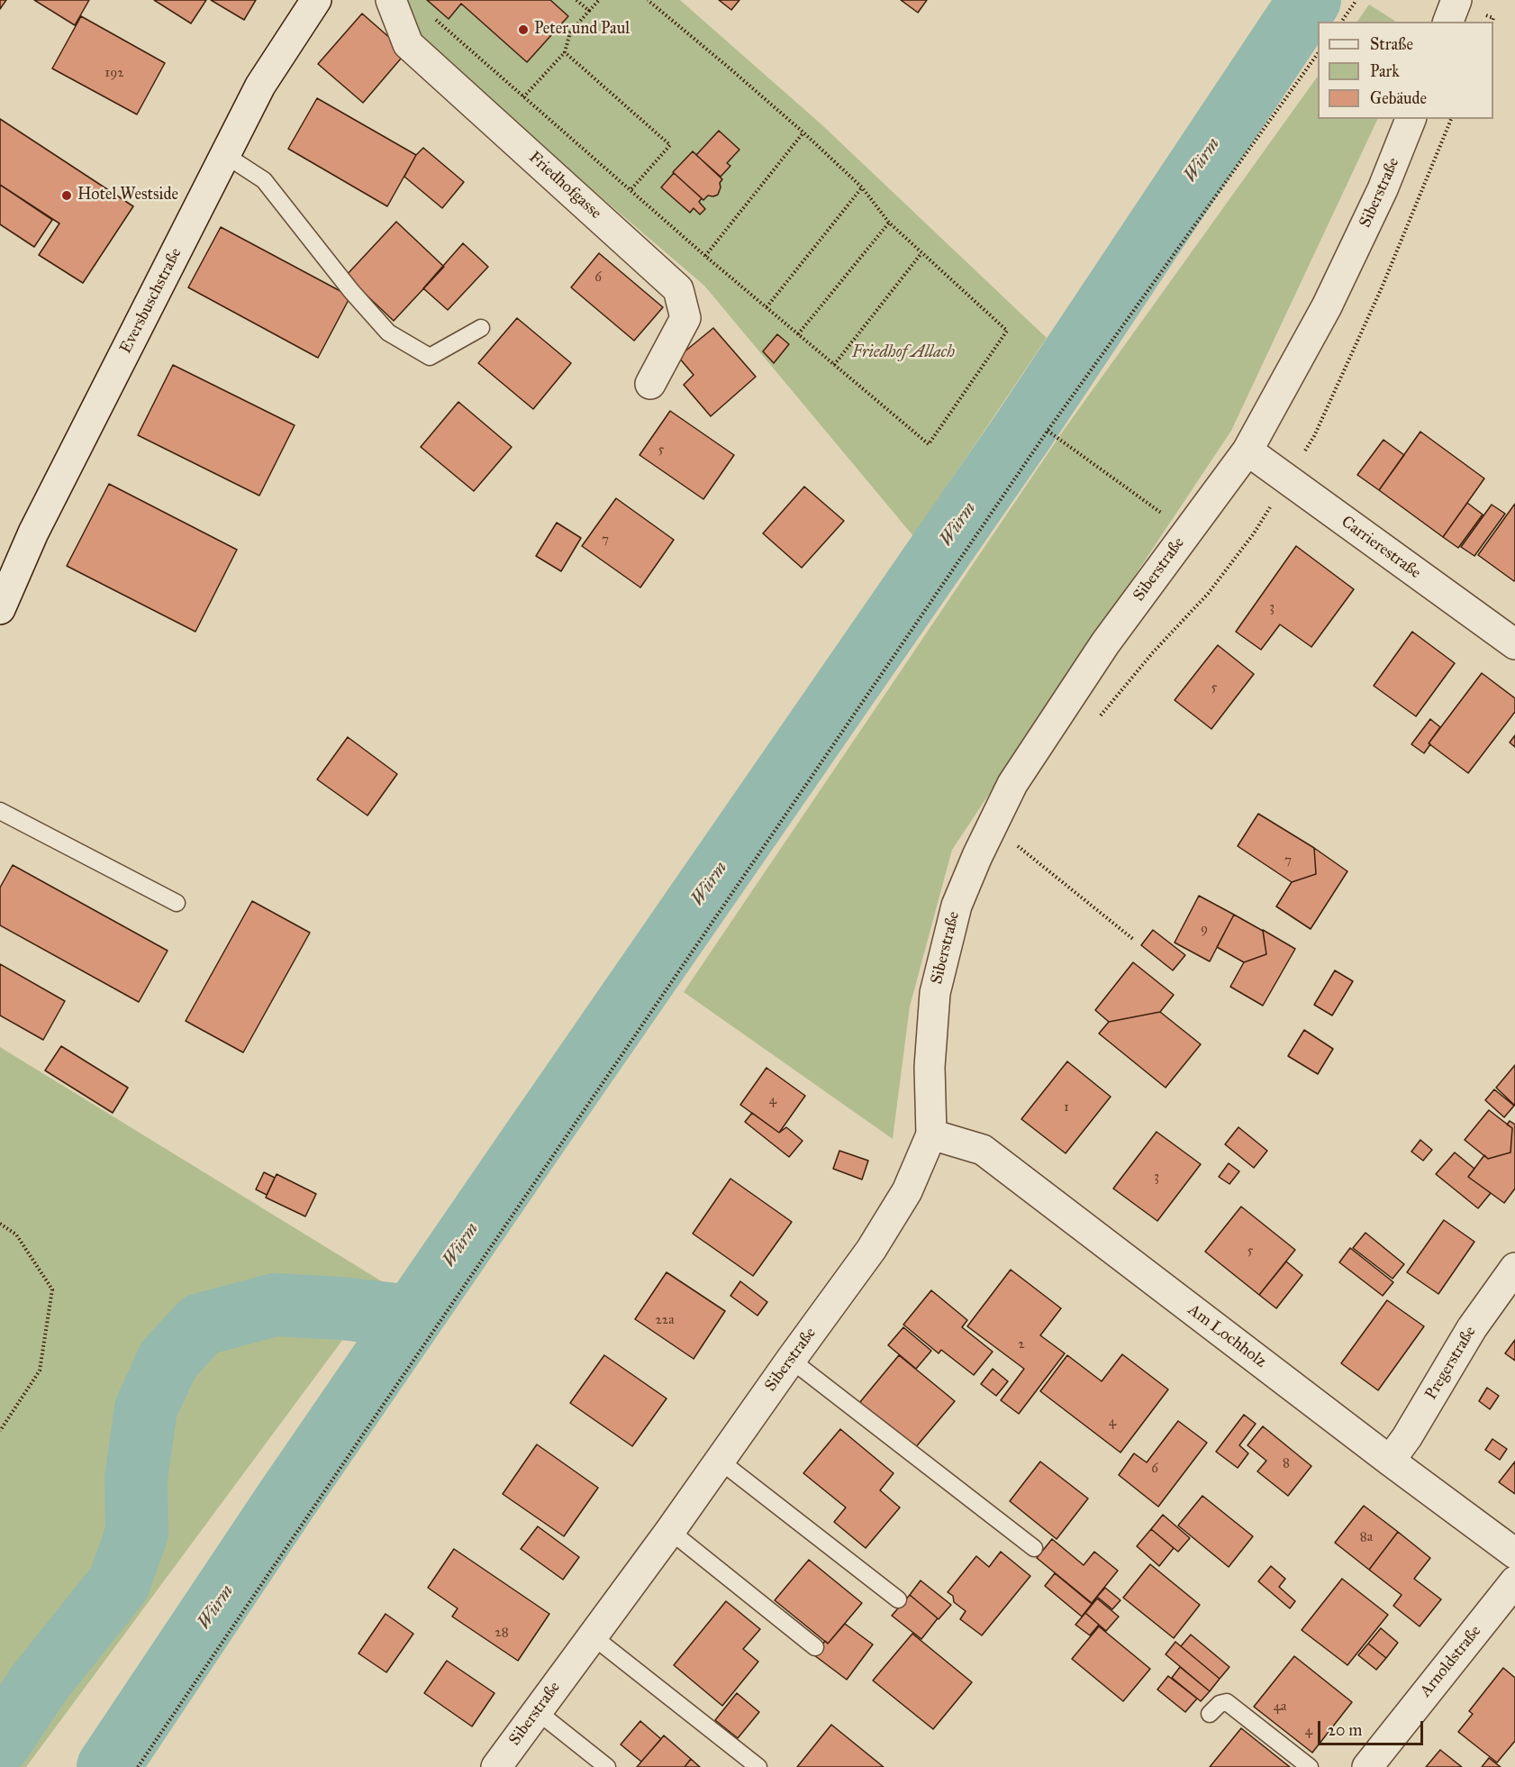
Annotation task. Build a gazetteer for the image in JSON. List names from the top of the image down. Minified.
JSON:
{"streets":{"street":["Friedhofgasse","Siberstraße","Eversbuschstraße","Carrierestraße","Am Lochholz","Pregerstraße","Arnoldstraße"]},"crossings":[["Siberstraße","Carrierestraße"],["Siberstraße","Am Lochholz"],["Am Lochholz","Pregerstraße"]],"water":["Würm"],"parks":["Friedhof Allach"],"places":["Peter und Paul","Hotel Westside"],"house_numbers":["192","6","5","7","3","5","7","9","4","1","3","5","22a","2","4","8","6","8a","28","4a","4"],"legend":["Straße","Park","Gebäude"],"scale_bar":"20 m"}
